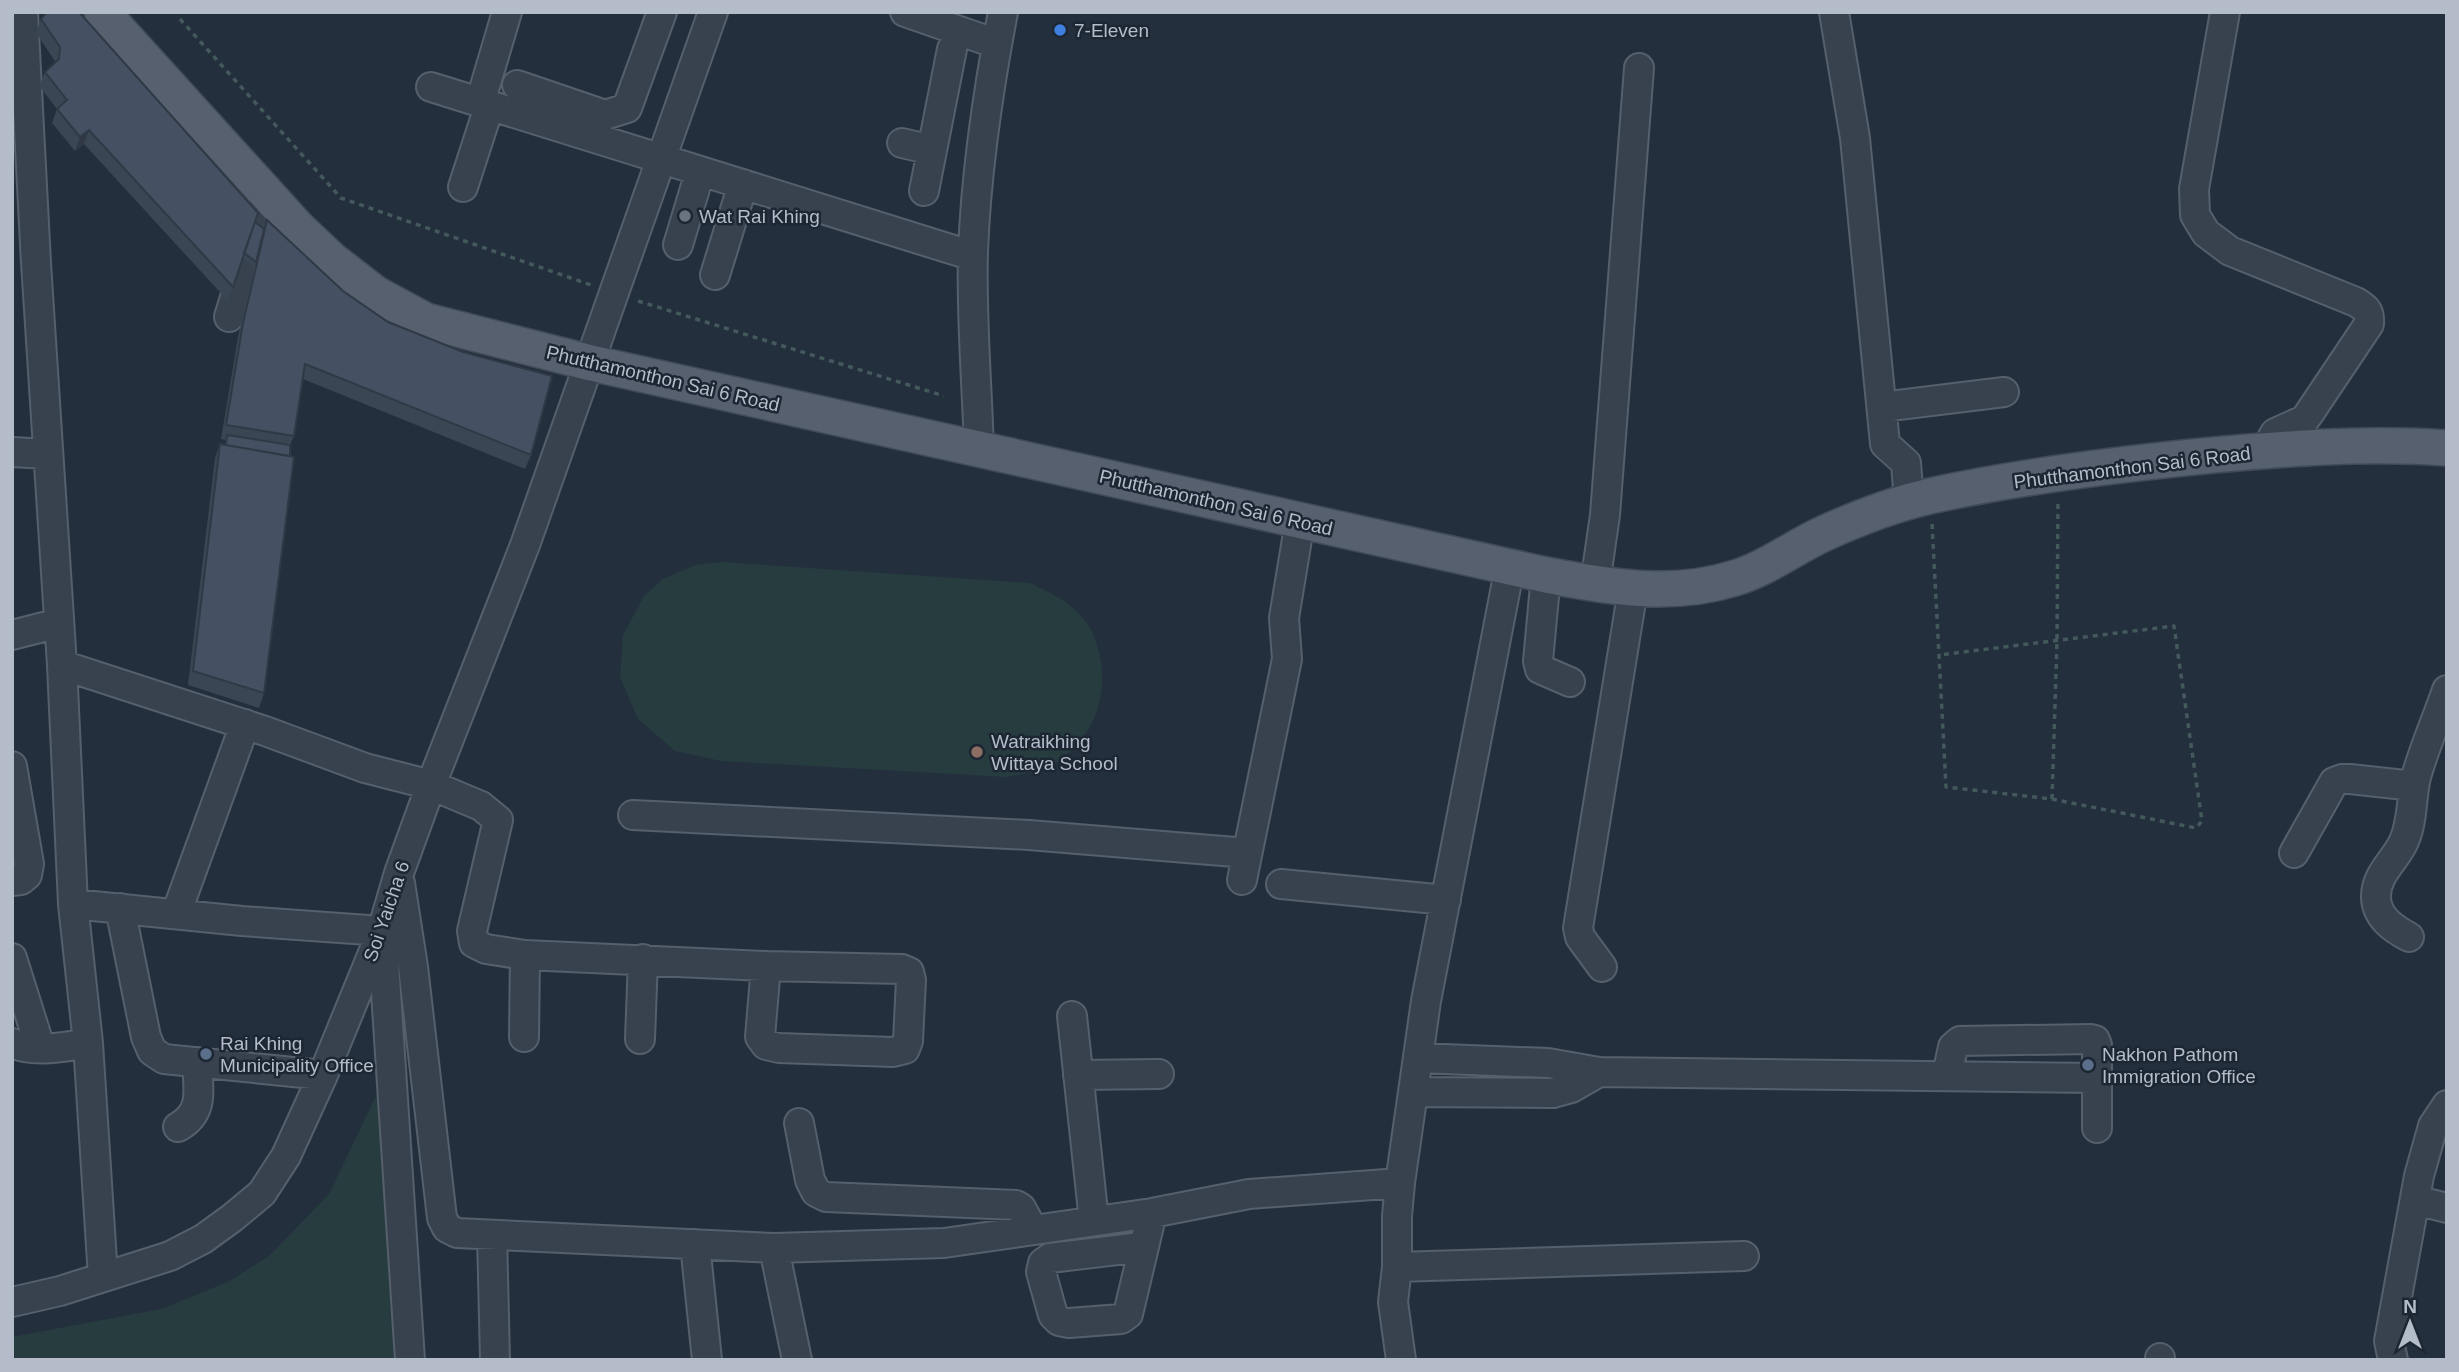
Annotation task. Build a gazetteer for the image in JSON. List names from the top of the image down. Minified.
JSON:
{"streets":{"main road":["Phutthamonthon Sai 6 Road"],"street":["Soi Yaicha 6"]},"crossings":[["Phutthamonthon Sai 6 Road","Soi Yaicha 6"]],"places":["7-Eleven","Wat Rai Khing","Watraikhing Wittaya School","Rai Khing Municipality Office","Nakhon Pathom Immigration Office"],"north":"top"}
